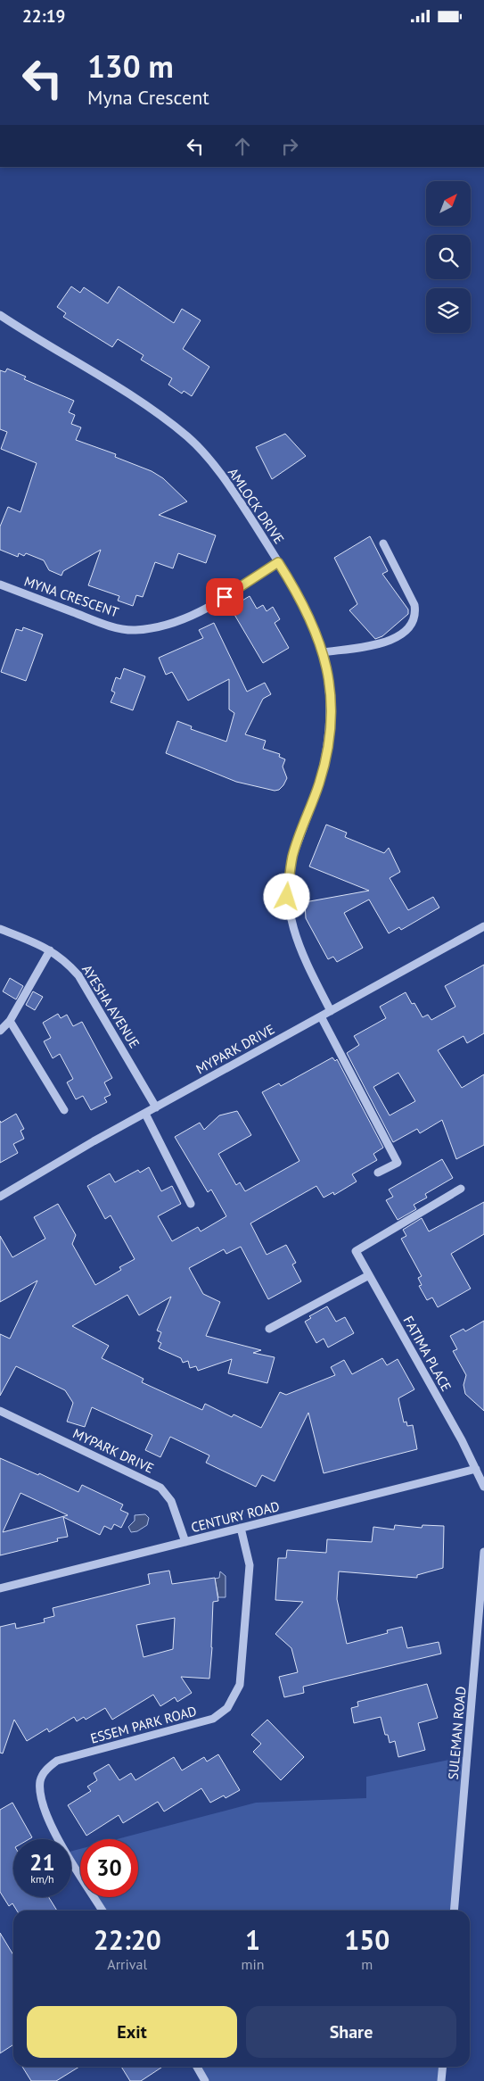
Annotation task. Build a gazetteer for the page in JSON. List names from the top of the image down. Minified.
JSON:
{"streets":{"street":["AMLOCK DRIVE","MYNA CRESCENT","AYESHA AVENUE","MYPARK DRIVE","FATIMA PLACE","CENTURY ROAD","ESSEM PARK ROAD","SULEMAN ROAD"]},"crossings":[["AMLOCK DRIVE","MYNA CRESCENT"],["AMLOCK DRIVE","MYPARK DRIVE"],["AYESHA AVENUE","MYPARK DRIVE"],["MYPARK DRIVE","CENTURY ROAD"],["FATIMA PLACE","CENTURY ROAD"],["CENTURY ROAD","ESSEM PARK ROAD"]],"north":"top right","page":{"status":"22:19","turn":["130 m","Myna Crescent"],"speed":"21 km/h","limit":"30","eta":["22:20","Arrival","1","min","150","m"],"buttons":["Exit","Share"]}}
